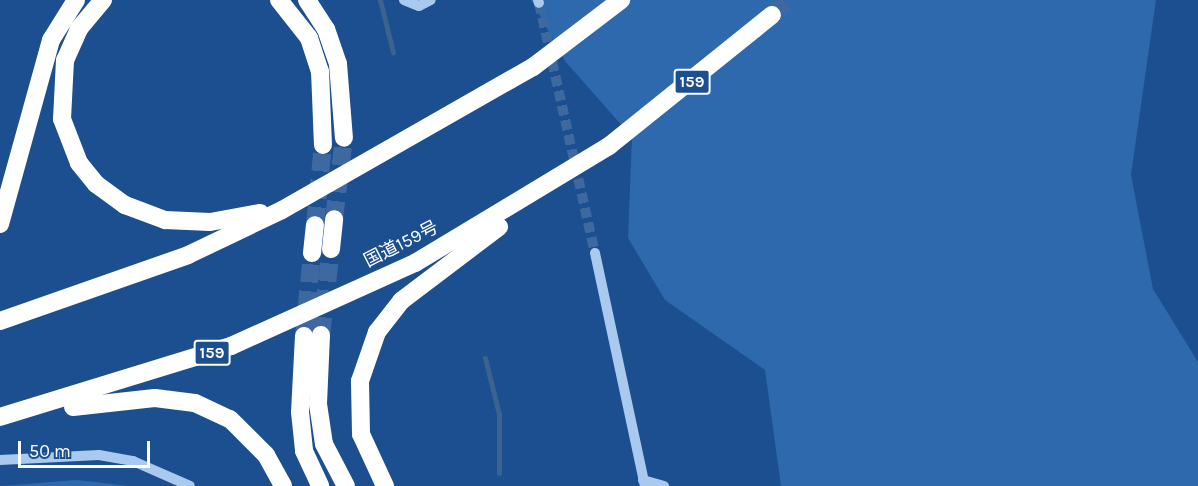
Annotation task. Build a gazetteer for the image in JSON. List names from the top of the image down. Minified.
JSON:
{"streets":{"highway":["159","国道159号"]},"scale_bar":"50 m"}
